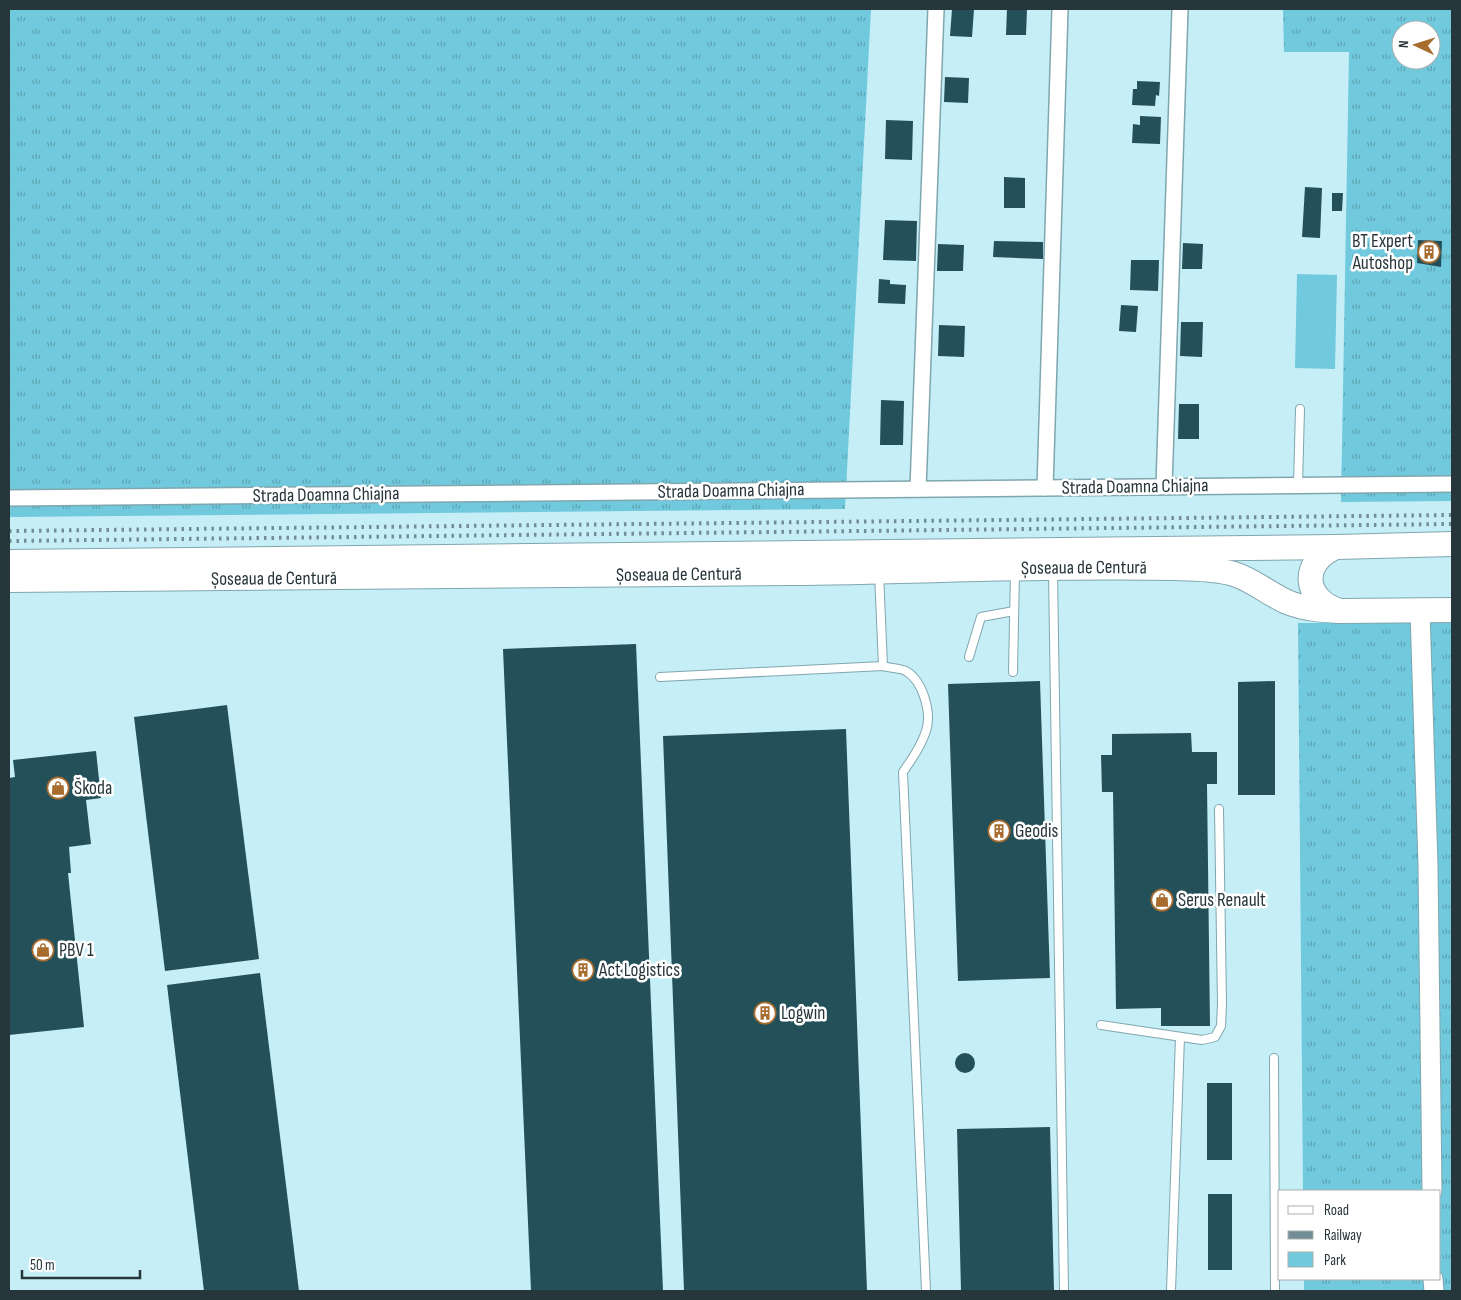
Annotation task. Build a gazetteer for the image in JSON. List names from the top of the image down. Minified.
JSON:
{"streets":{"main road":["Șoseaua de Centură"],"street":["Strada Doamna Chiajna"]},"places":{"building":["BT Expert Autoshop","Geodis","Act Logistics","Logwin"],"shop":["Škoda","Serus Renault","PBV 1"]},"legend":["Road","Railway","Park"],"scale_bar":"50 m","north":"left"}
